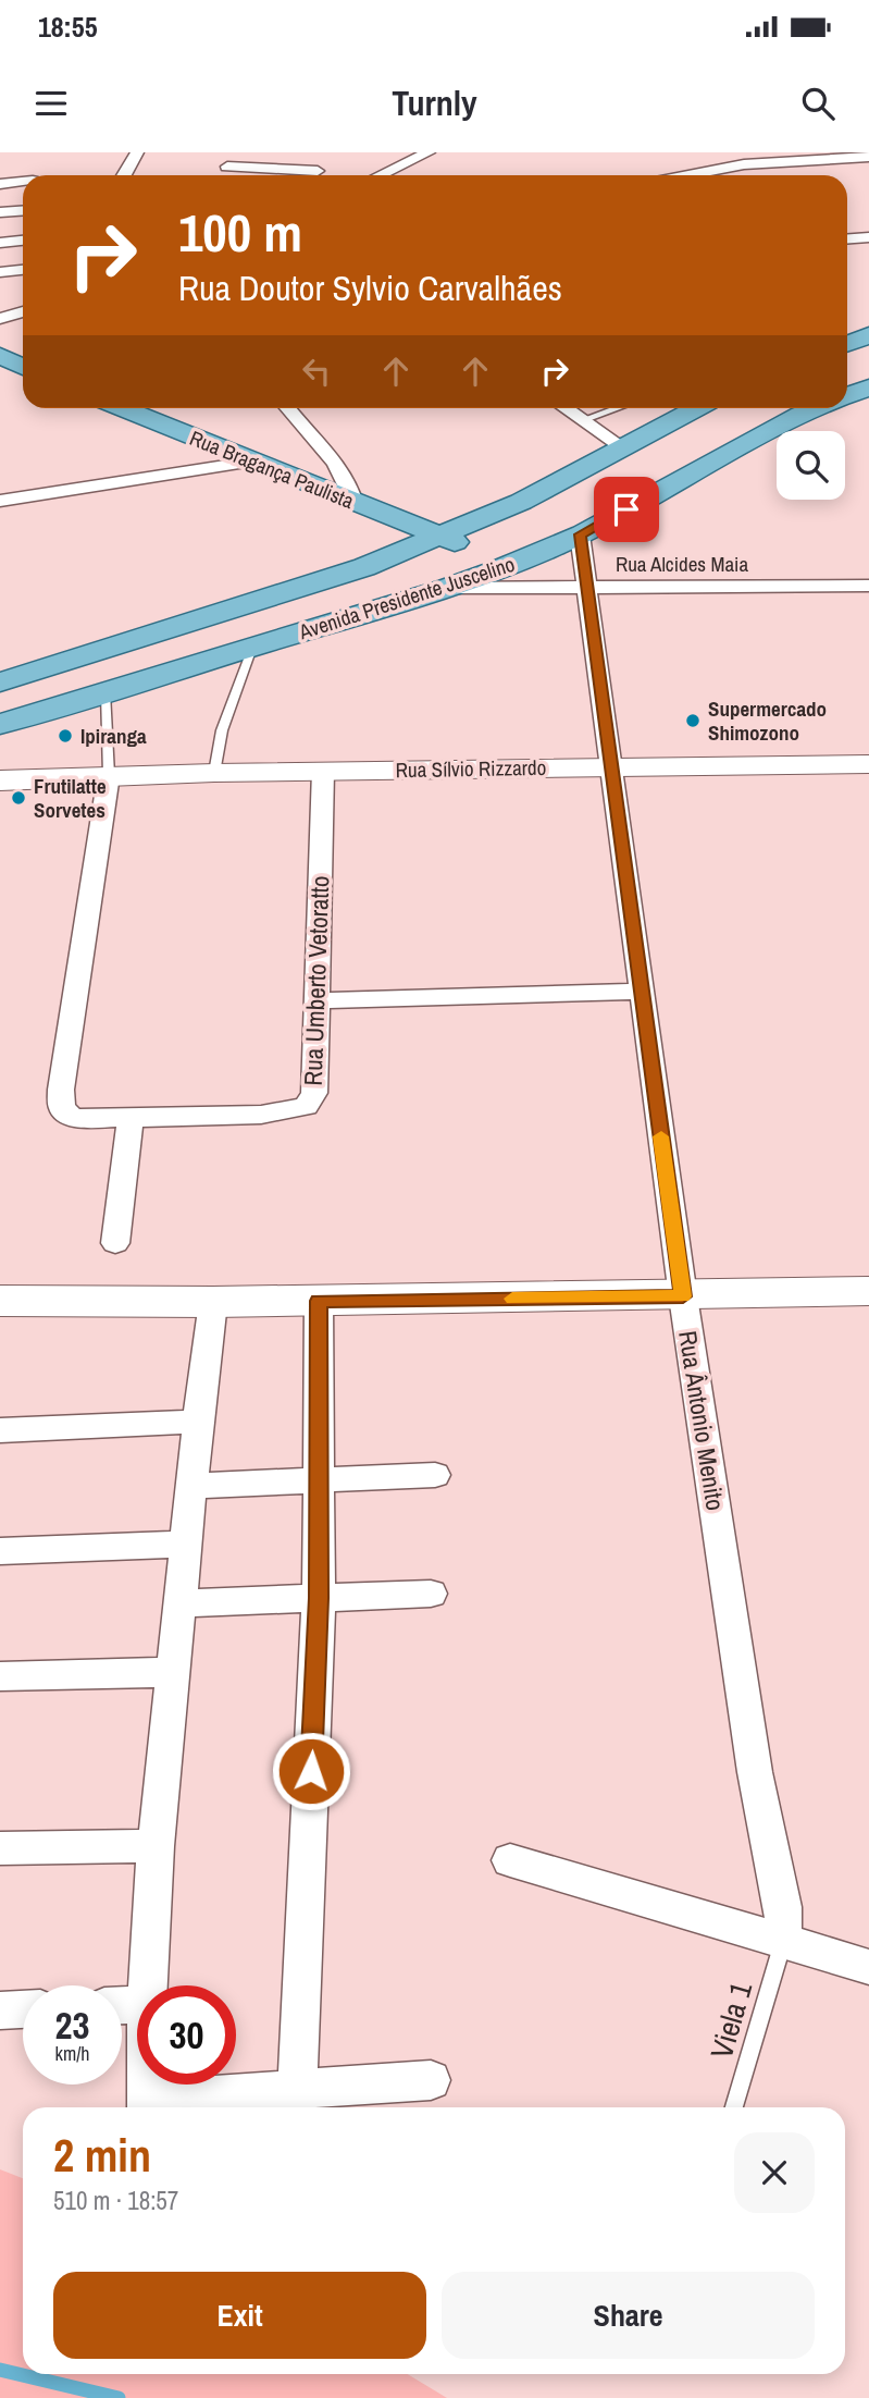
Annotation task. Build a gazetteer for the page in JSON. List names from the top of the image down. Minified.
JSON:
{"streets":{"main road":["Rua Bragança Paulista","Avenida Presidente Juscelino"],"street":["Rua Alcides Maia","Rua Sílvio Rizzardo","Rua Umberto Vetoratto","Rua Ântonio Menito"],"lane":["Viela 1"]},"crossings":[["Rua Bragança Paulista","Avenida Presidente Juscelino"],["Rua Alcides Maia","Avenida Presidente Juscelino"],["Rua Alcides Maia","Rua Ântonio Menito"],["Avenida Presidente Juscelino","Rua Ântonio Menito"],["Rua Sílvio Rizzardo","Rua Umberto Vetoratto"],["Rua Sílvio Rizzardo","Rua Ântonio Menito"],["Rua Ântonio Menito","Viela 1"]],"places":["Supermercado Shimozono","Ipiranga","Frutilatte Sorvetes"],"page":{"status":"18:55","header":"Turnly","turn":["100 m","Rua Doutor Sylvio Carvalhães"],"speed":"23 km/h","limit":"30","heading":["2 min","510 m · 18:57"],"buttons":["Exit","Share"]}}
